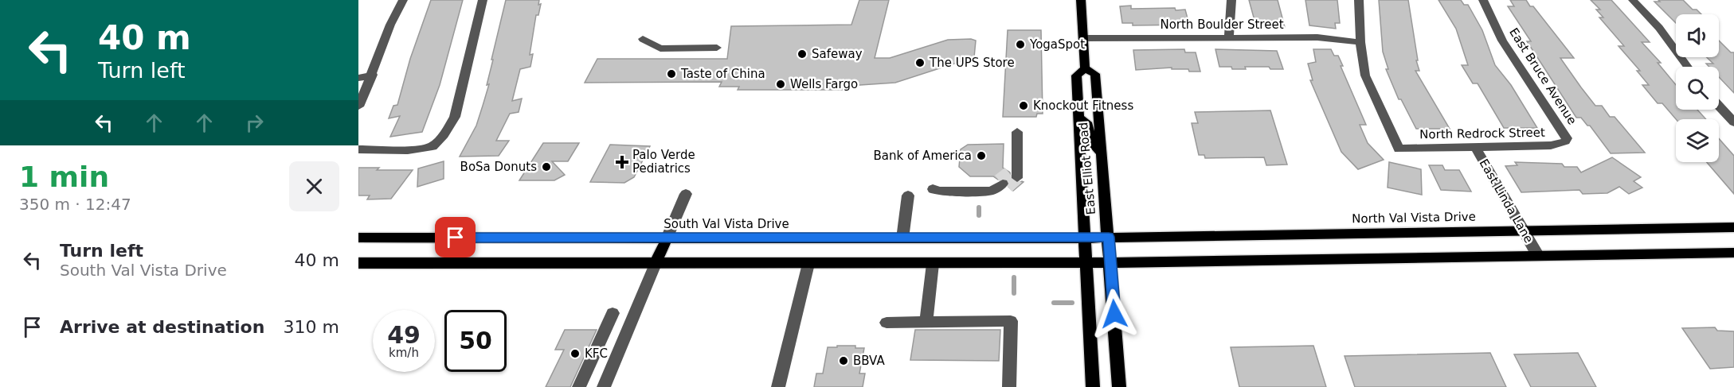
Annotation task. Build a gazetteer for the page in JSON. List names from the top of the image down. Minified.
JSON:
{"streets":{"main road":["East Elliot Road","North Val Vista Drive","South Val Vista Drive"],"street":["North Boulder Street","East Bruce Avenue","North Redrock Street","East Linda Lane"]},"crossings":[["North Boulder Street","North Redrock Street"],["North Boulder Street","East Elliot Road"],["East Bruce Avenue","North Redrock Street"],["North Redrock Street","East Linda Lane"],["East Elliot Road","North Val Vista Drive"],["East Elliot Road","South Val Vista Drive"],["East Linda Lane","North Val Vista Drive"],["North Val Vista Drive","South Val Vista Drive"]],"places":{"other":["YogaSpot","Safeway","The UPS Store","Taste of China","Wells Fargo","Knockout Fitness","Bank of America","BoSa Donuts","KFC","BBVA"],"health":["Palo Verde Pediatrics"]},"page":{"turn":["40 m","Turn left"],"heading":["1 min","350 m · 12:47"],"list":[{"name":"Turn left","note":"South Val Vista Drive","value":"40 m"},{"name":"Arrive at destination","value":"310 m"}],"speed":"49 km/h","limit":"50"}}
